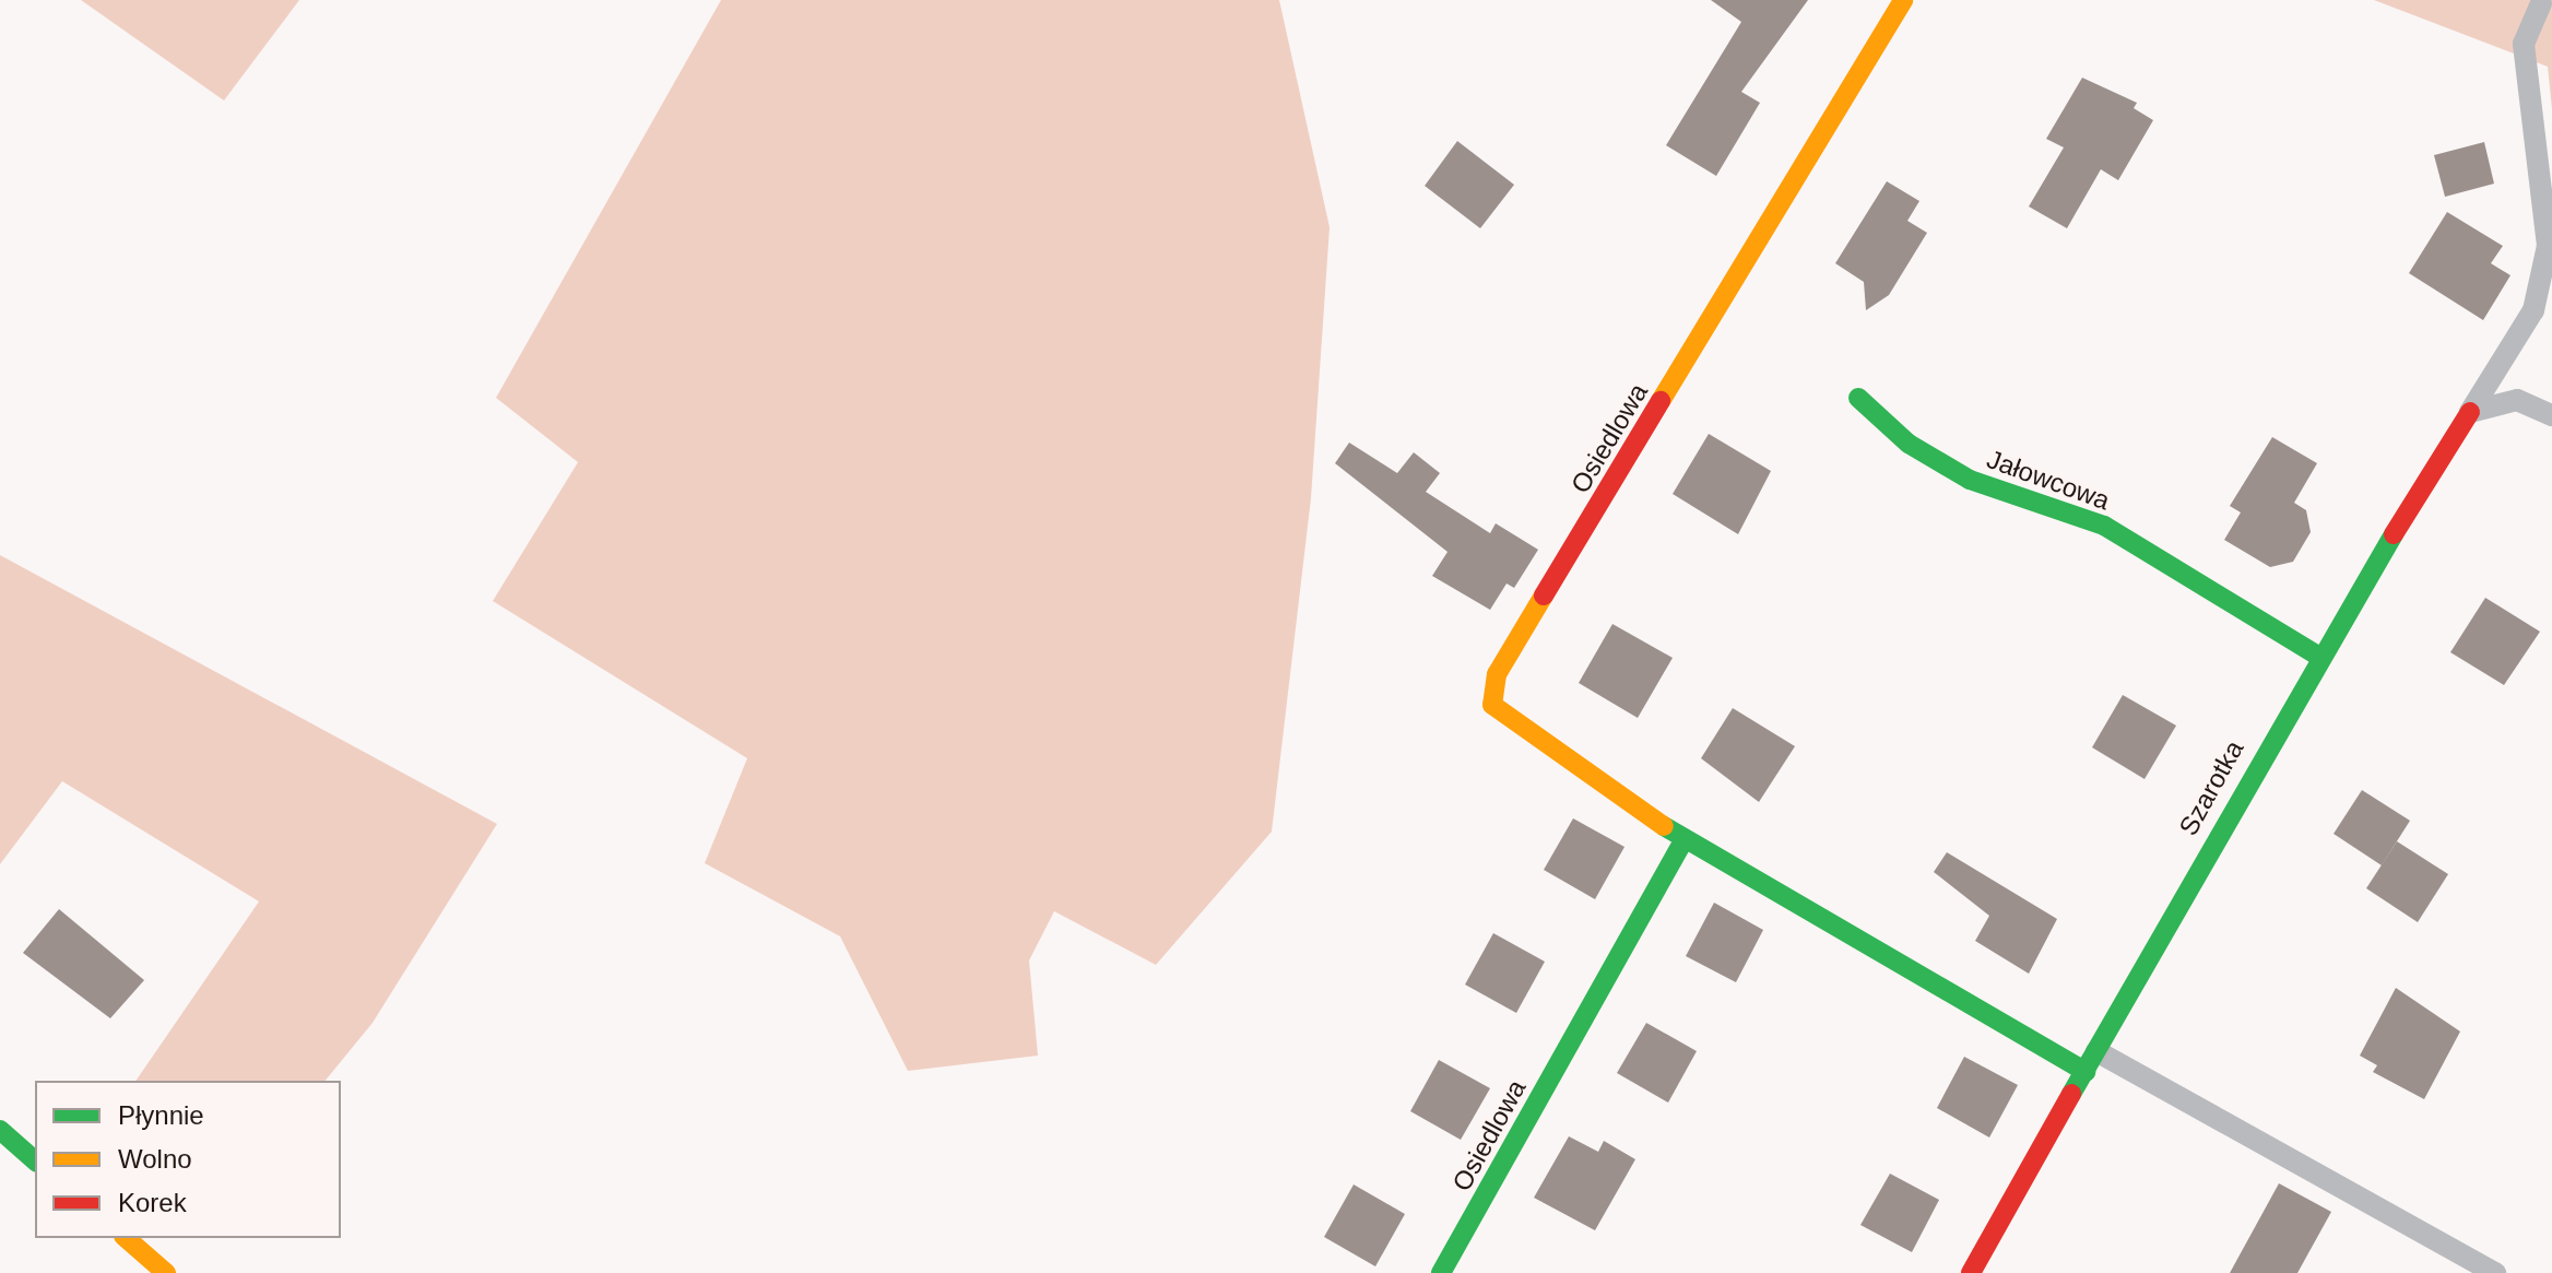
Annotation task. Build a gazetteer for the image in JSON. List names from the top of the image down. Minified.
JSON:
{"streets":{"street":["Osiedlowa","Jałowcowa","Szarotka"]},"crossings":[["Osiedlowa","Szarotka"],["Jałowcowa","Szarotka"]],"legend":["Płynnie","Wolno","Korek"]}
